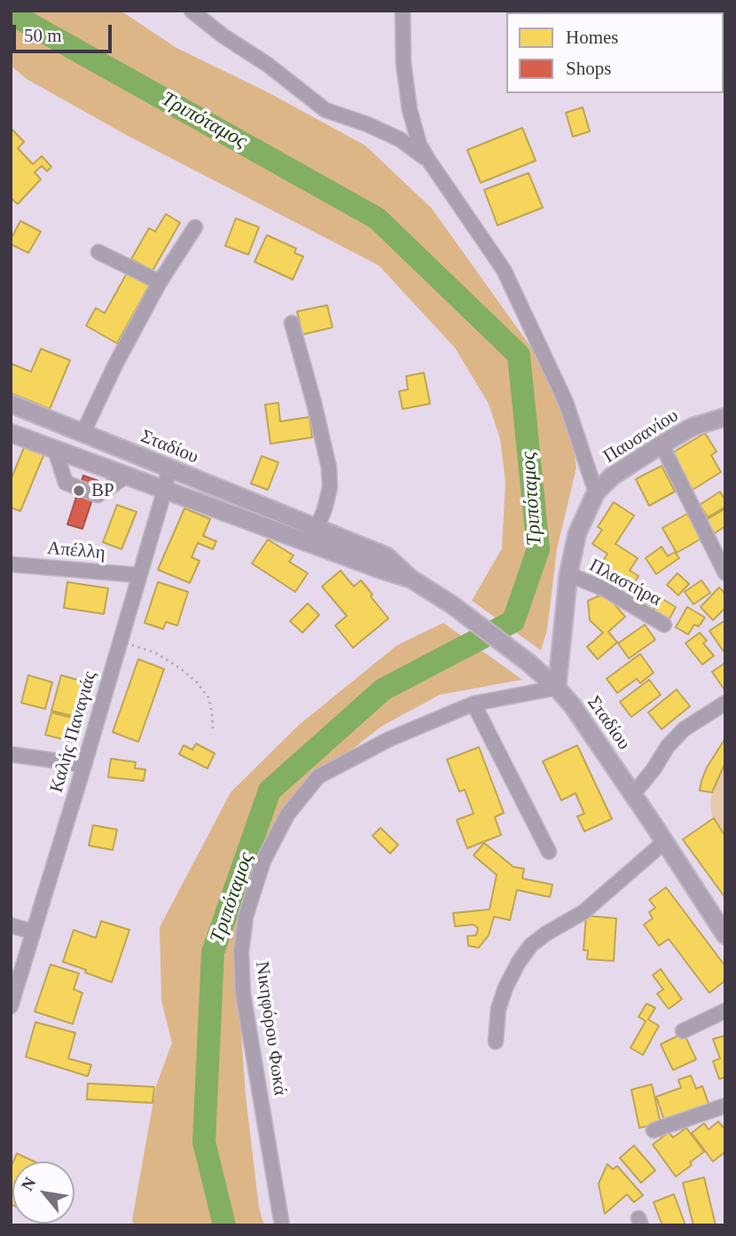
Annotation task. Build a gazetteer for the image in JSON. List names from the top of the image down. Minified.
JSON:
{"streets":{"main road":["Παυσανίου","Σταδίου"],"street":["Απέλλη","Πλαστήρα","Καλής Παναγιάς","Νικηφόρου Φωκά"]},"crossings":[["Παυσανίου","Σταδίου"],["Παυσανίου","Πλαστήρα"],["Παυσανίου","Νικηφόρου Φωκά"],["Σταδίου","Καλής Παναγιάς"],["Σταδίου","Νικηφόρου Φωκά"],["Απέλλη","Καλής Παναγιάς"]],"water":["Τριπόταμος"],"places":["BP"],"legend":["Homes","Shops"],"scale_bar":"50 m","north":"top left"}
